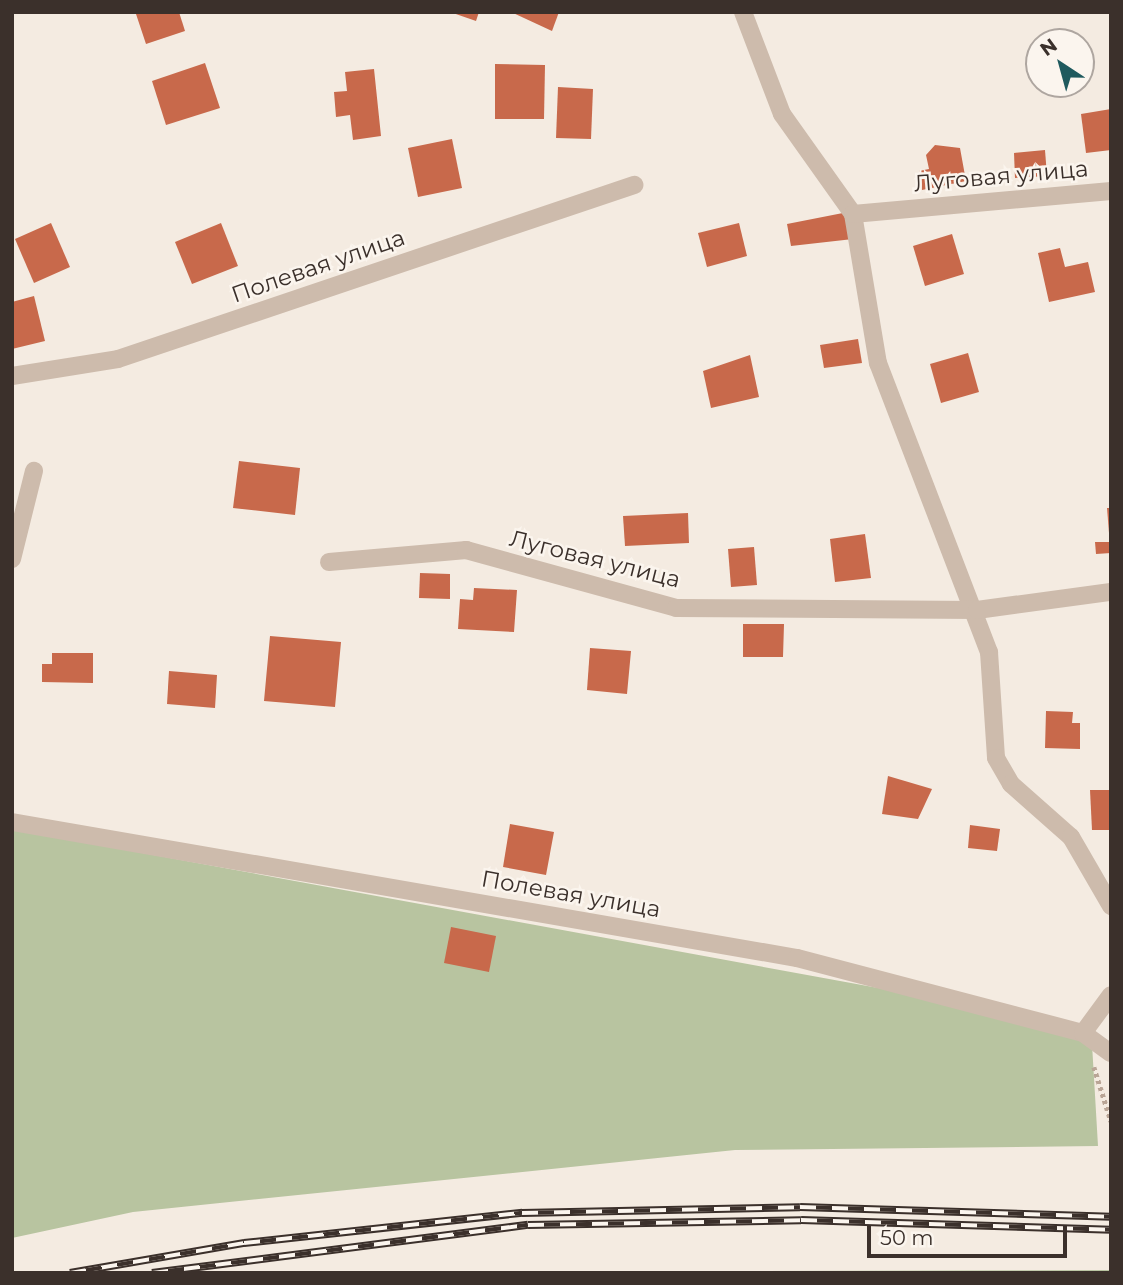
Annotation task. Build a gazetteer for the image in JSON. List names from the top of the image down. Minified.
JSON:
{"streets":{"street":["Луговая улица","Полевая улица"]},"scale_bar":"50 m","north":"top left"}
